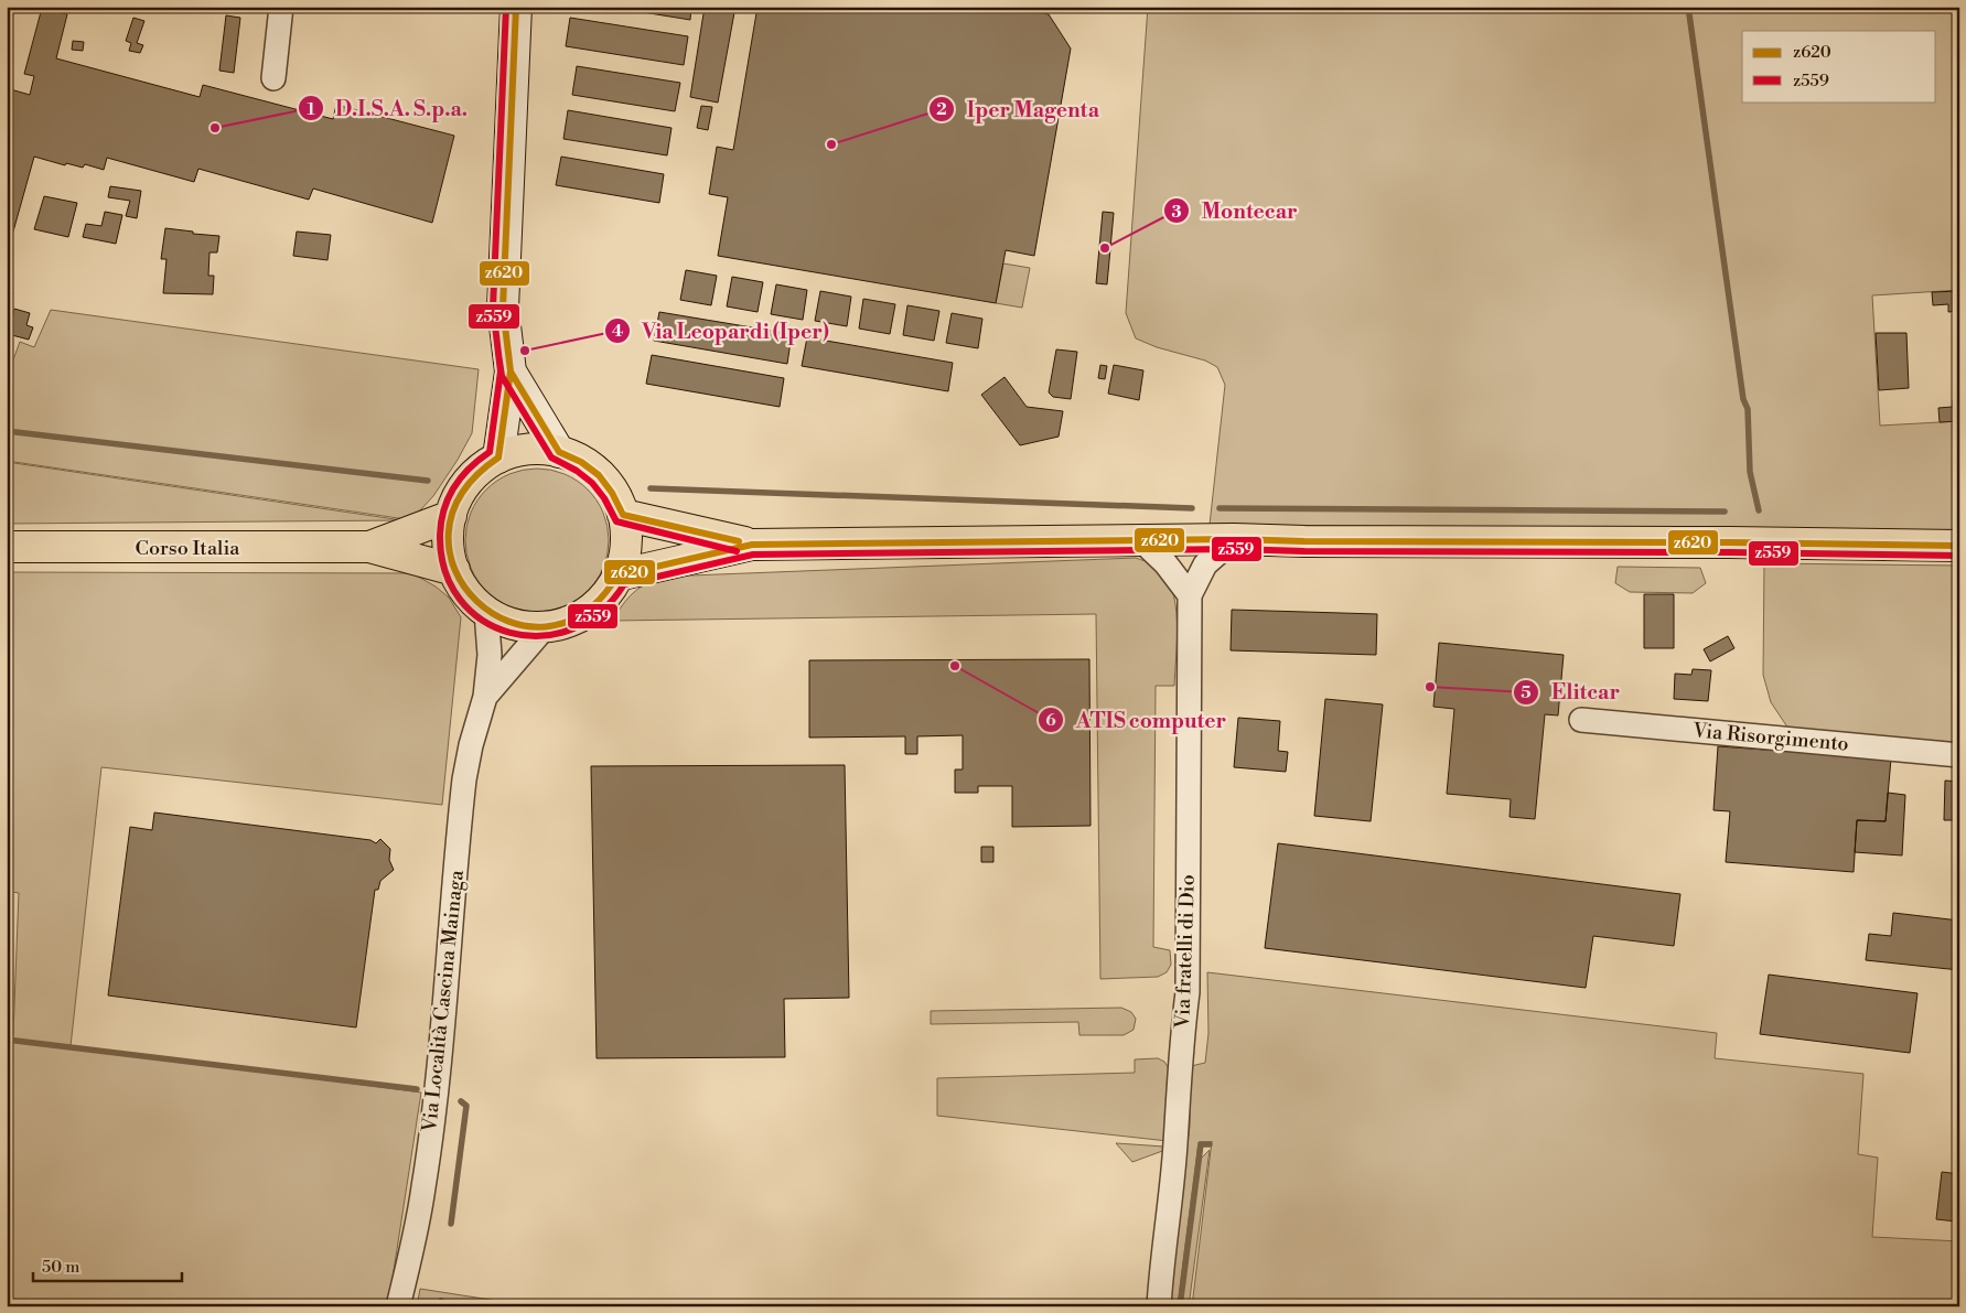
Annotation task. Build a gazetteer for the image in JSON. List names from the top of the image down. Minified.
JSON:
{"streets":{"main road":["Corso Italia"],"street":["Via Risorgimento","Via fratelli di Dio","Via Località Cascina Mainaga"]},"crossings":[["Corso Italia","Via Località Cascina Mainaga"]],"places":["D.I.S.A. S.p.a.","Iper Magenta","Montecar","Via Leopardi (Iper)","ATIS computer","Elitcar"],"lines":["transit line z620","transit line z559"],"legend":["z620","z559"],"scale_bar":"50 m"}
